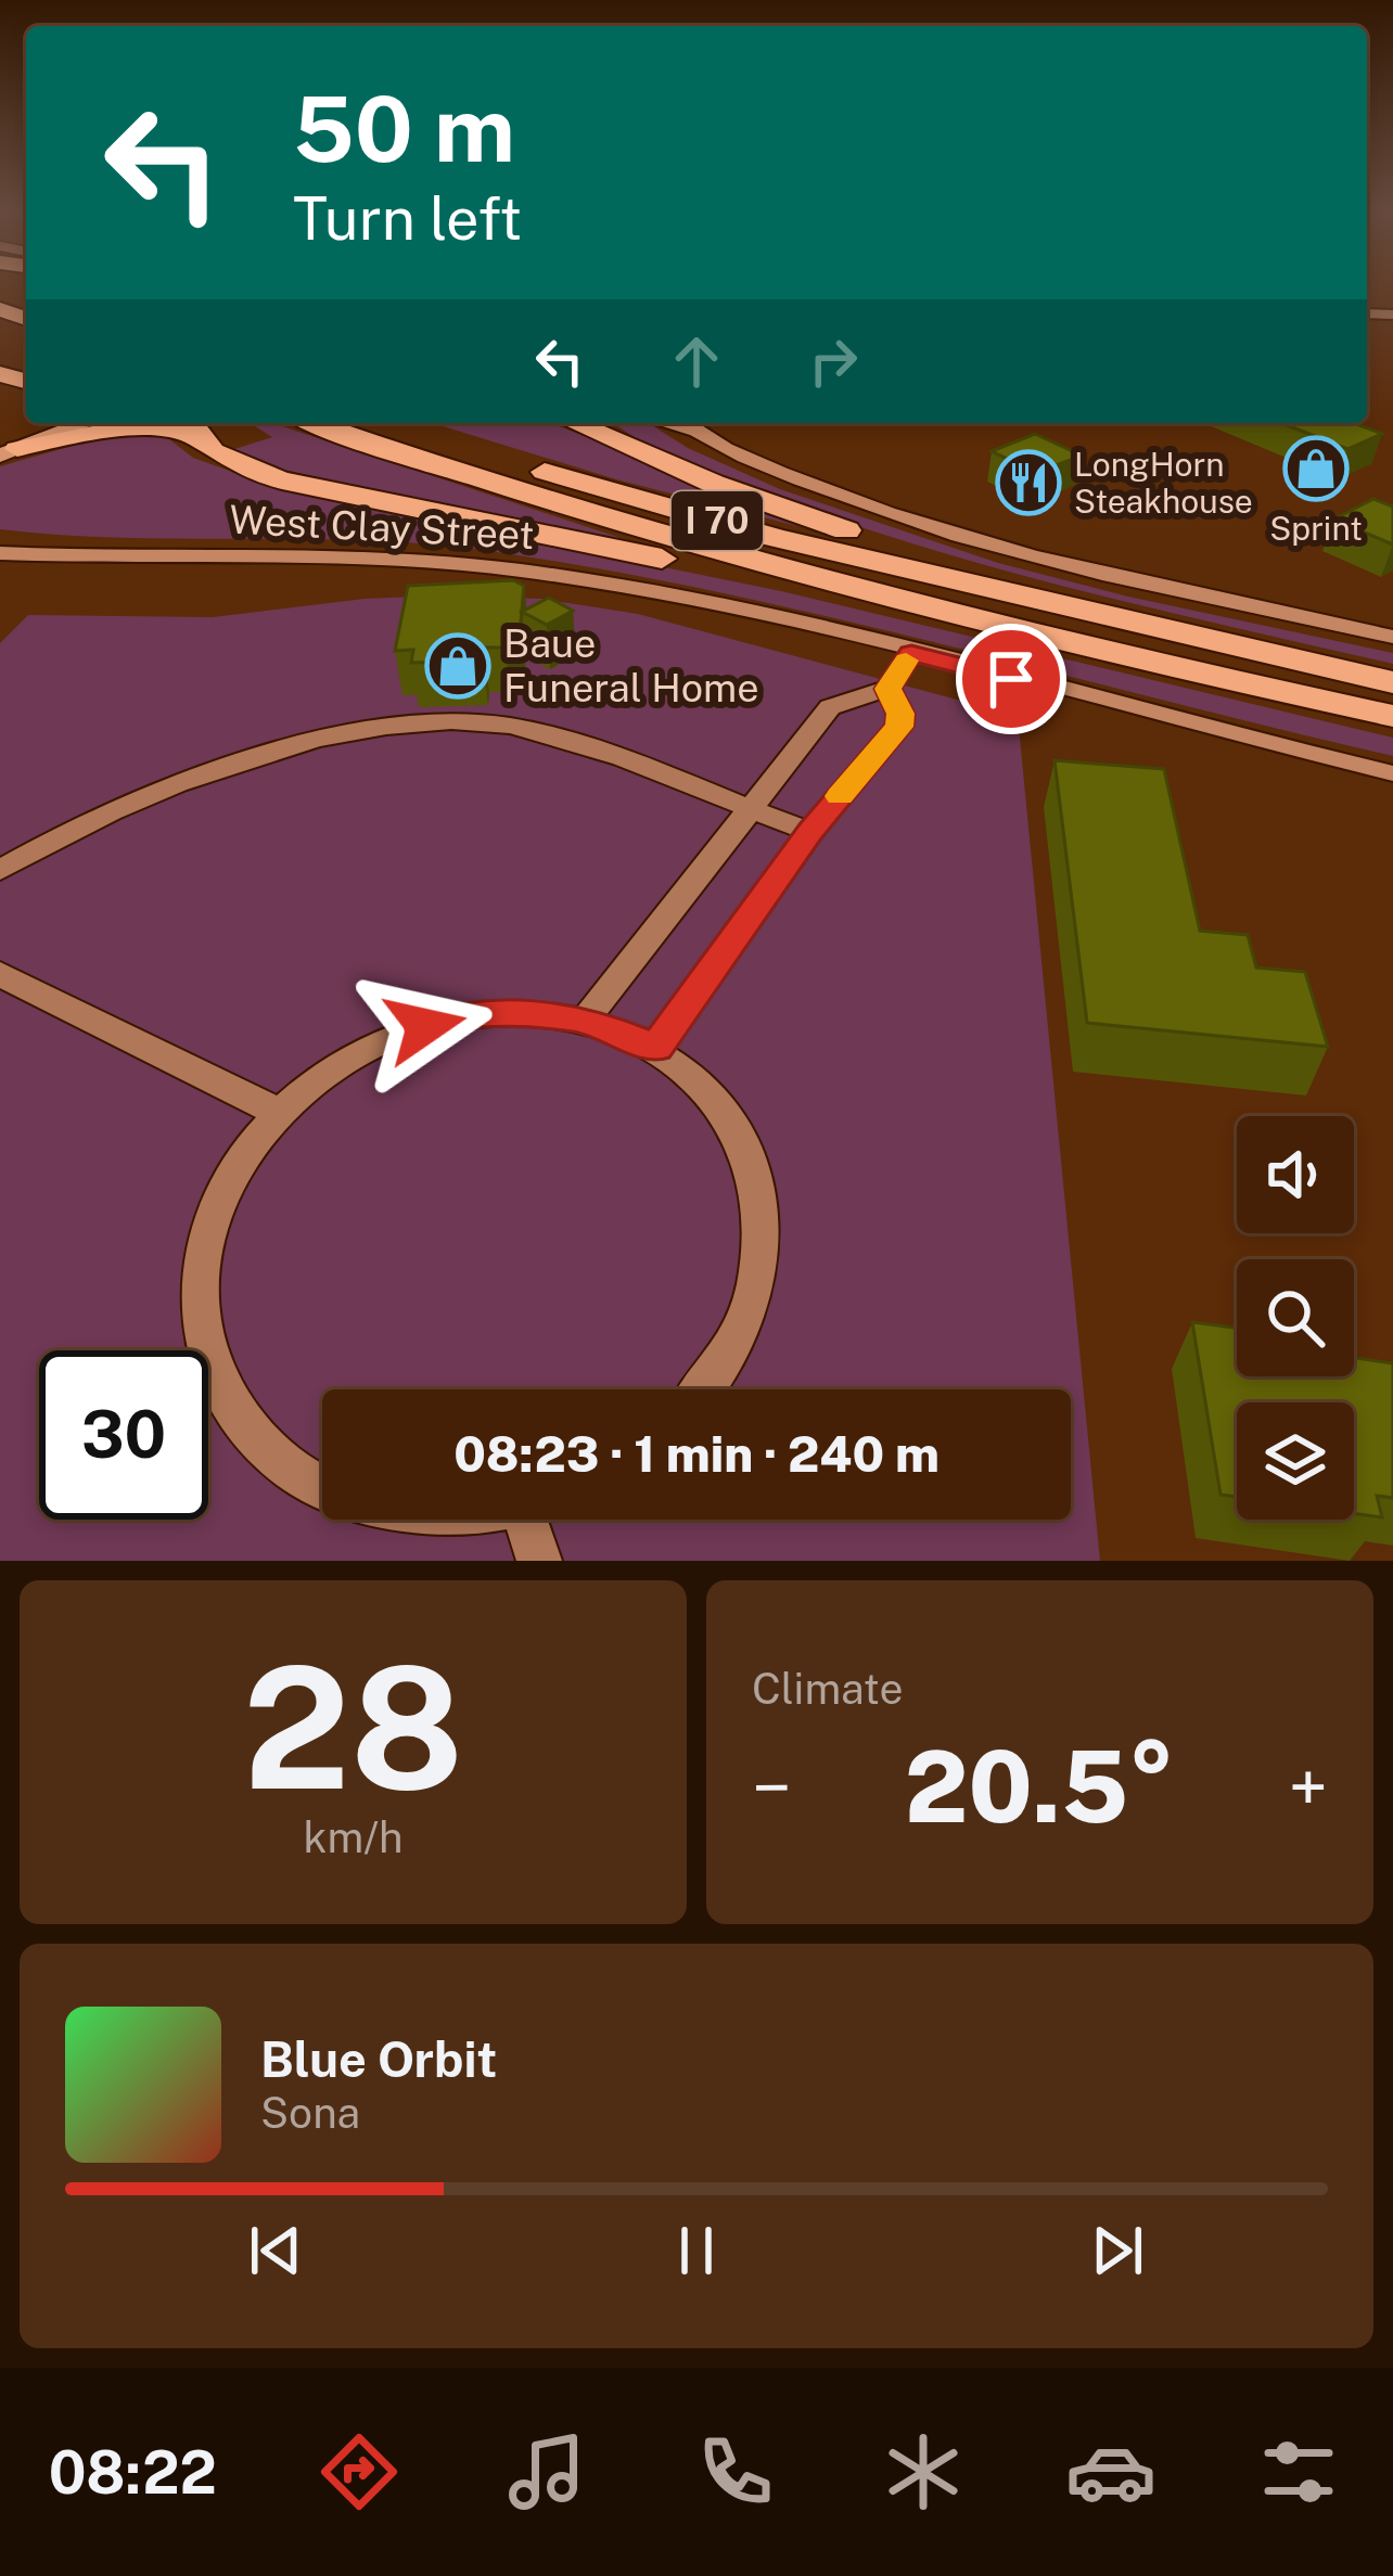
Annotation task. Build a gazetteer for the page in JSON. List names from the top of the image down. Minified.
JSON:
{"streets":{"highway":["I 70"],"street":["West Clay Street"]},"places":{"shop":["Sprint","Baue Funeral Home"],"restaurant":["LongHorn Steakhouse"]},"page":{"turn":["50 m","Turn left"],"limit":"30","trip":"08:23 · 1 min · 240 m","tile":[["28","km/h"],"Climate"],"heat":["−","20.5°","+"],"song":["Blue Orbit","Sona"],"tabs":"08:22"}}
